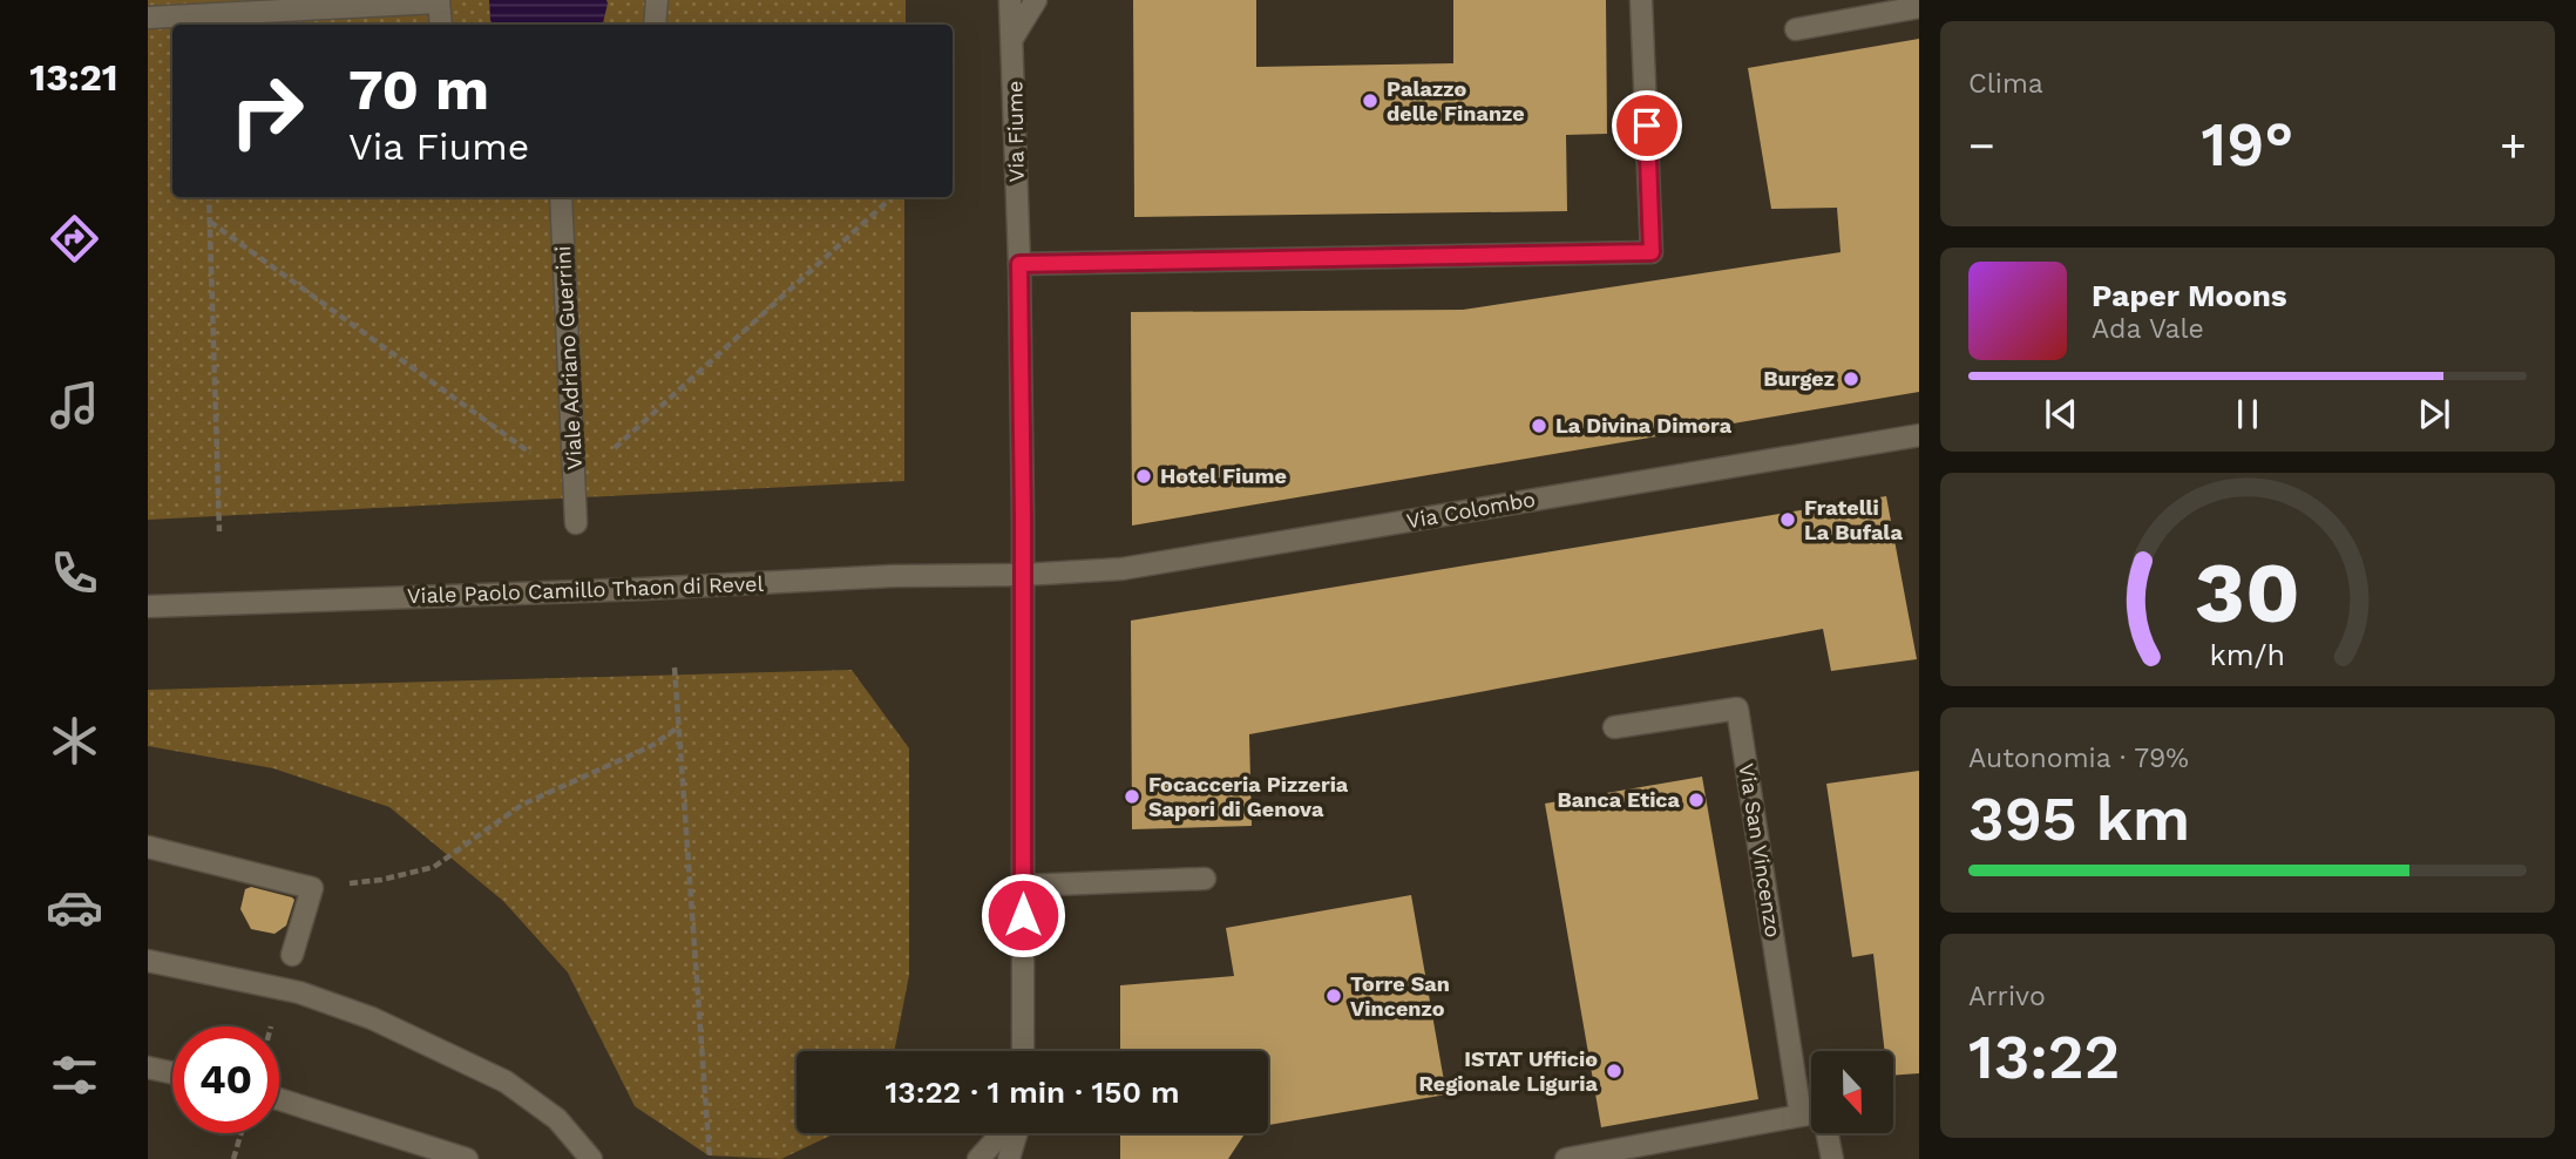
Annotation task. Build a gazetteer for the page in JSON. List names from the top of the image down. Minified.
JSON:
{"streets":{"street":["Via Fiume","Viale Adriano Guerrini","Via Colombo","Viale Paolo Camillo Thaon di Revel","Via San Vincenzo"]},"crossings":[["Via Fiume","Via Colombo"],["Via Fiume","Viale Paolo Camillo Thaon di Revel"],["Via Colombo","Viale Paolo Camillo Thaon di Revel"]],"places":["Palazzo delle Finanze","Burgez","La Divina Dimora","Hotel Fiume","Fratelli La Bufala","Focacceria Pizzeria Sapori di Genova","Banca Etica","Torre San Vincenzo","ISTAT Ufficio Regionale Liguria"],"north":"bottom","page":{"tabs":"13:21","tile":["Clima",["Autonomia · 79%","395 km"],["Arrivo","13:22"]],"turn":["70 m","Via Fiume"],"heat":["−","19°","+"],"song":["Paper Moons","Ada Vale"],"limit":"40","trip":"13:22 · 1 min · 150 m","gauge":["30","km/h"]}}
